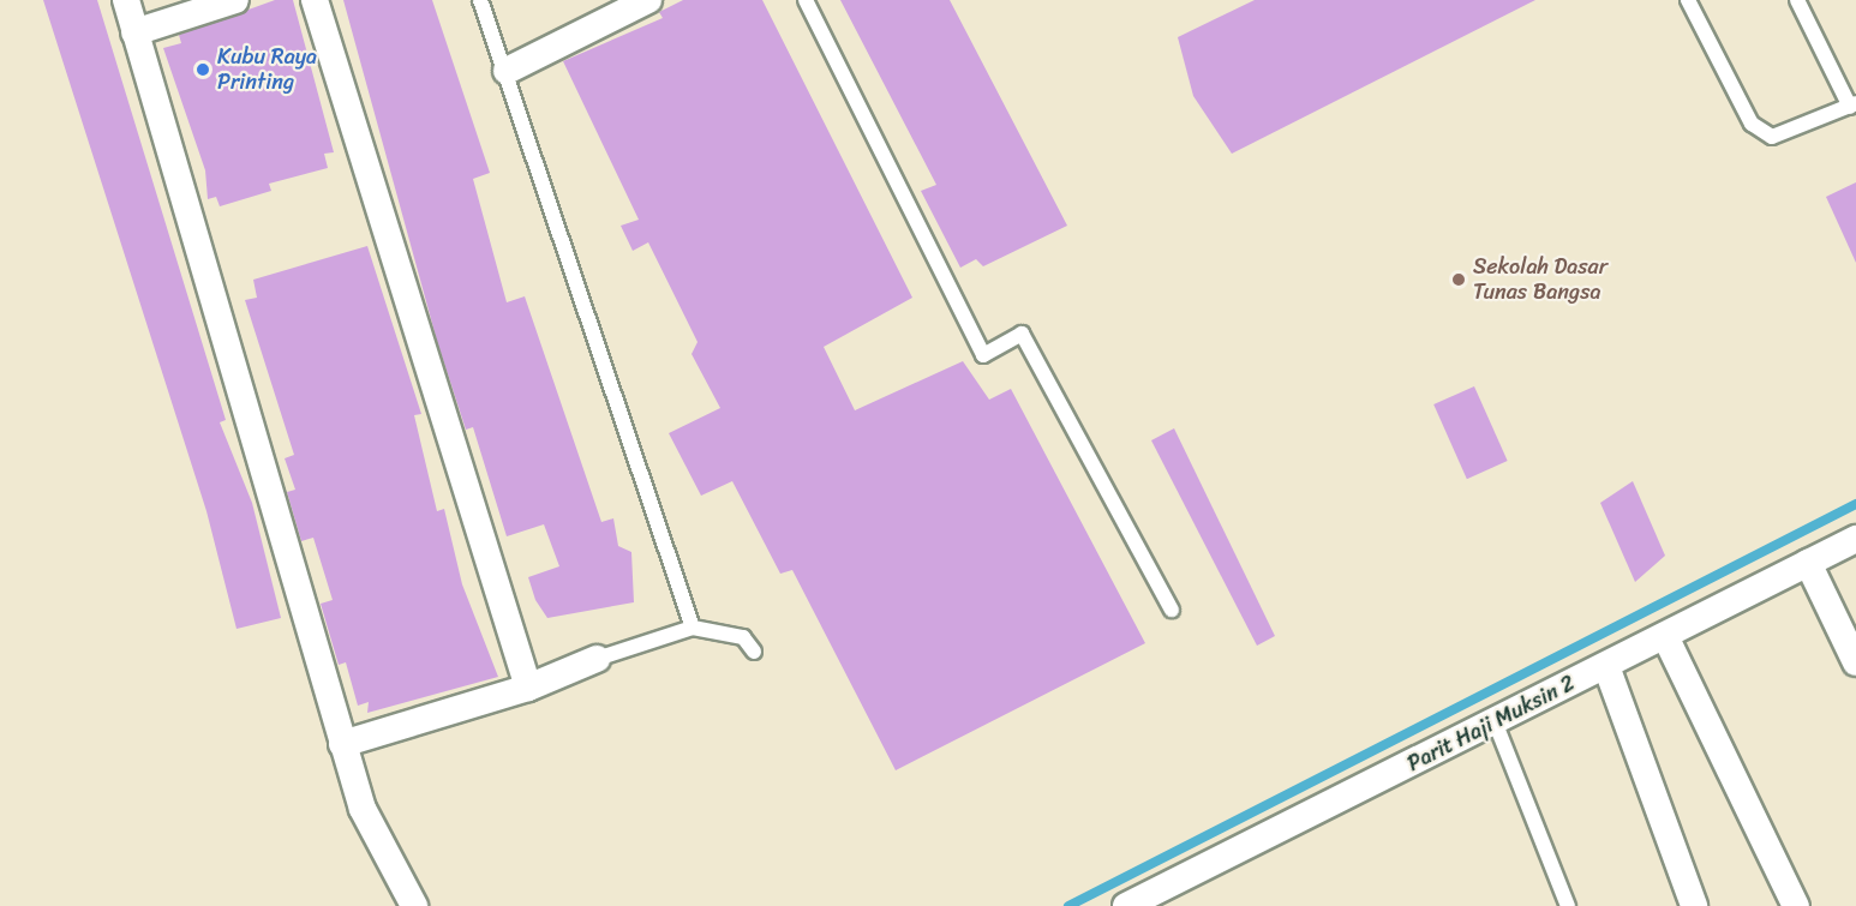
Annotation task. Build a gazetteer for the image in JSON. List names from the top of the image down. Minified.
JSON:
{"streets":{"street":["Parit Haji Muksin 2"]},"places":["Kubu Raya Printing","Sekolah Dasar Tunas Bangsa"]}
